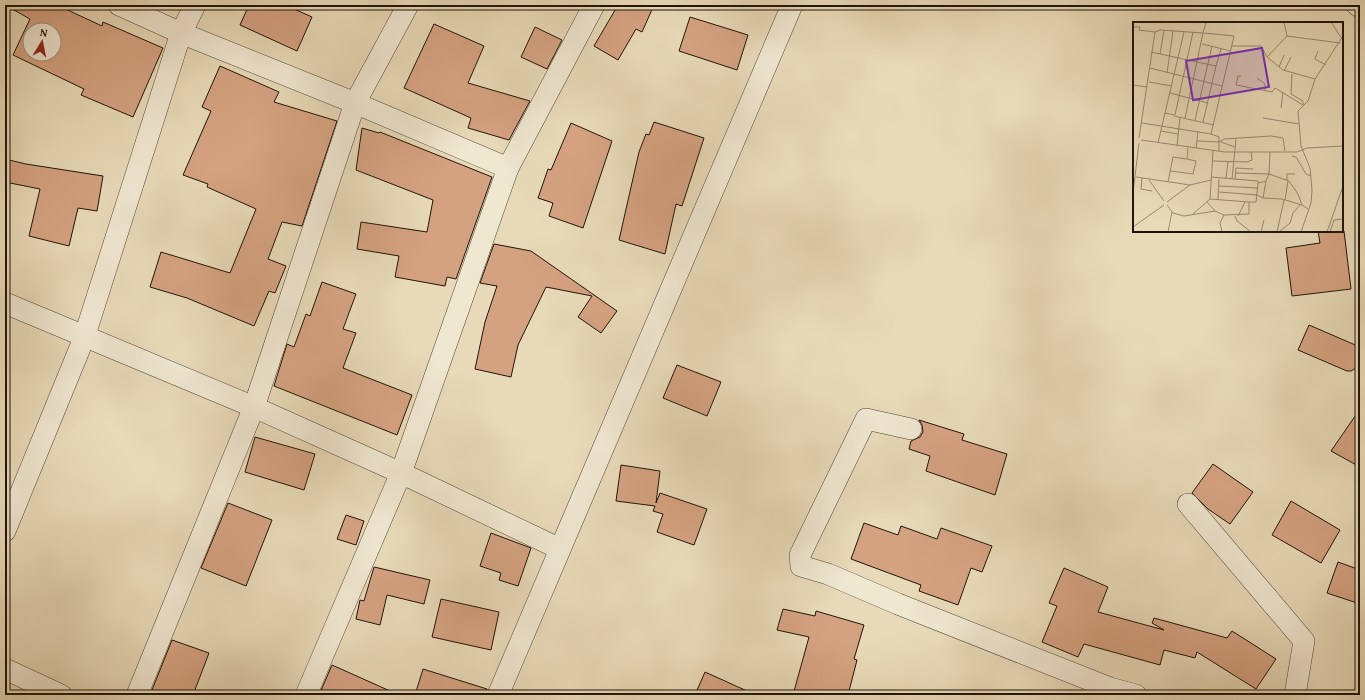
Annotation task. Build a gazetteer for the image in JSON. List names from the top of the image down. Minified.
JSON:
{"north":"top"}
